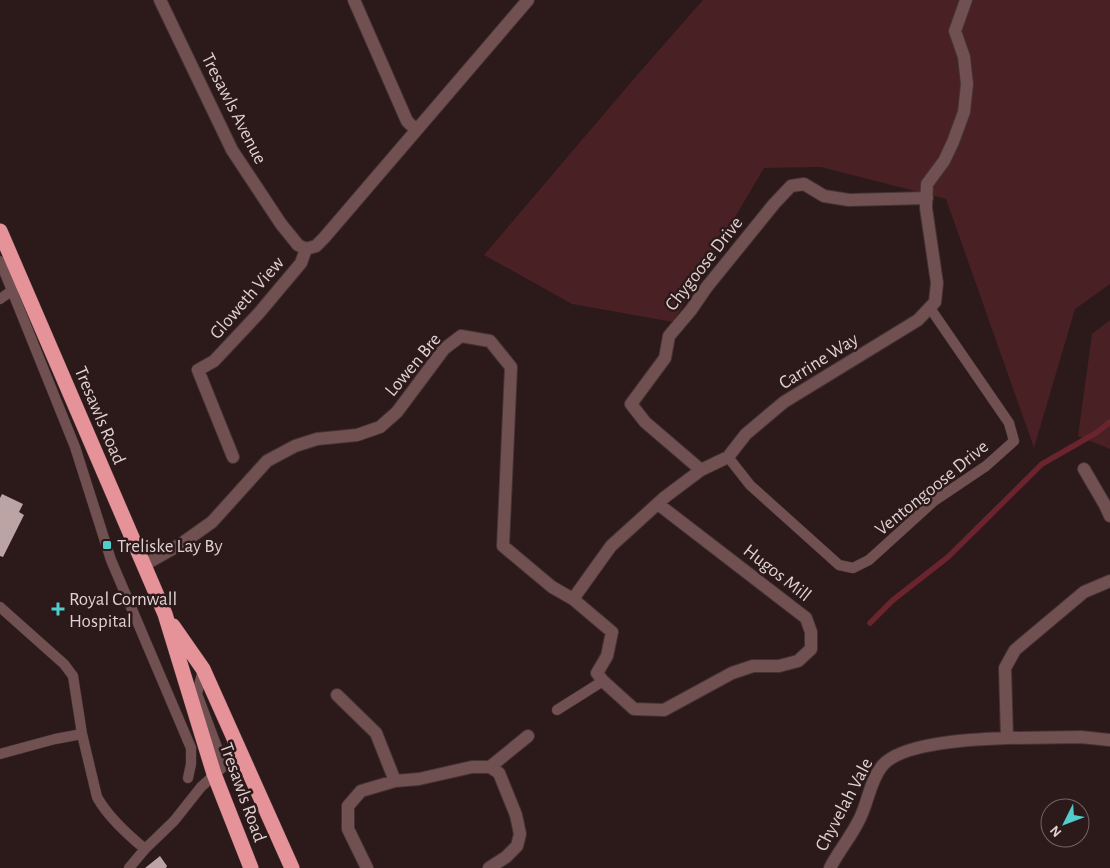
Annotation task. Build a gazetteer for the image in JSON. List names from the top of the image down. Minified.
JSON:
{"streets":{"highway":["Tresawls Road"],"street":["Tresawls Avenue","Chygoose Drive","Gloweth View","Carrine Way","Lowen Bre","Hugos Mill","Chyvelah Vale"],"lane":["Ventongoose Drive"]},"crossings":[["Tresawls Avenue","Gloweth View"],["Chygoose Drive","Carrine Way"],["Carrine Way","Lowen Bre"],["Carrine Way","Ventongoose Drive"],["Carrine Way","Hugos Mill"],["Lowen Bre","Tresawls Road"]],"places":{"transit":["Treliske Lay By"],"health":["Royal Cornwall Hospital"]},"north":"bottom left"}
